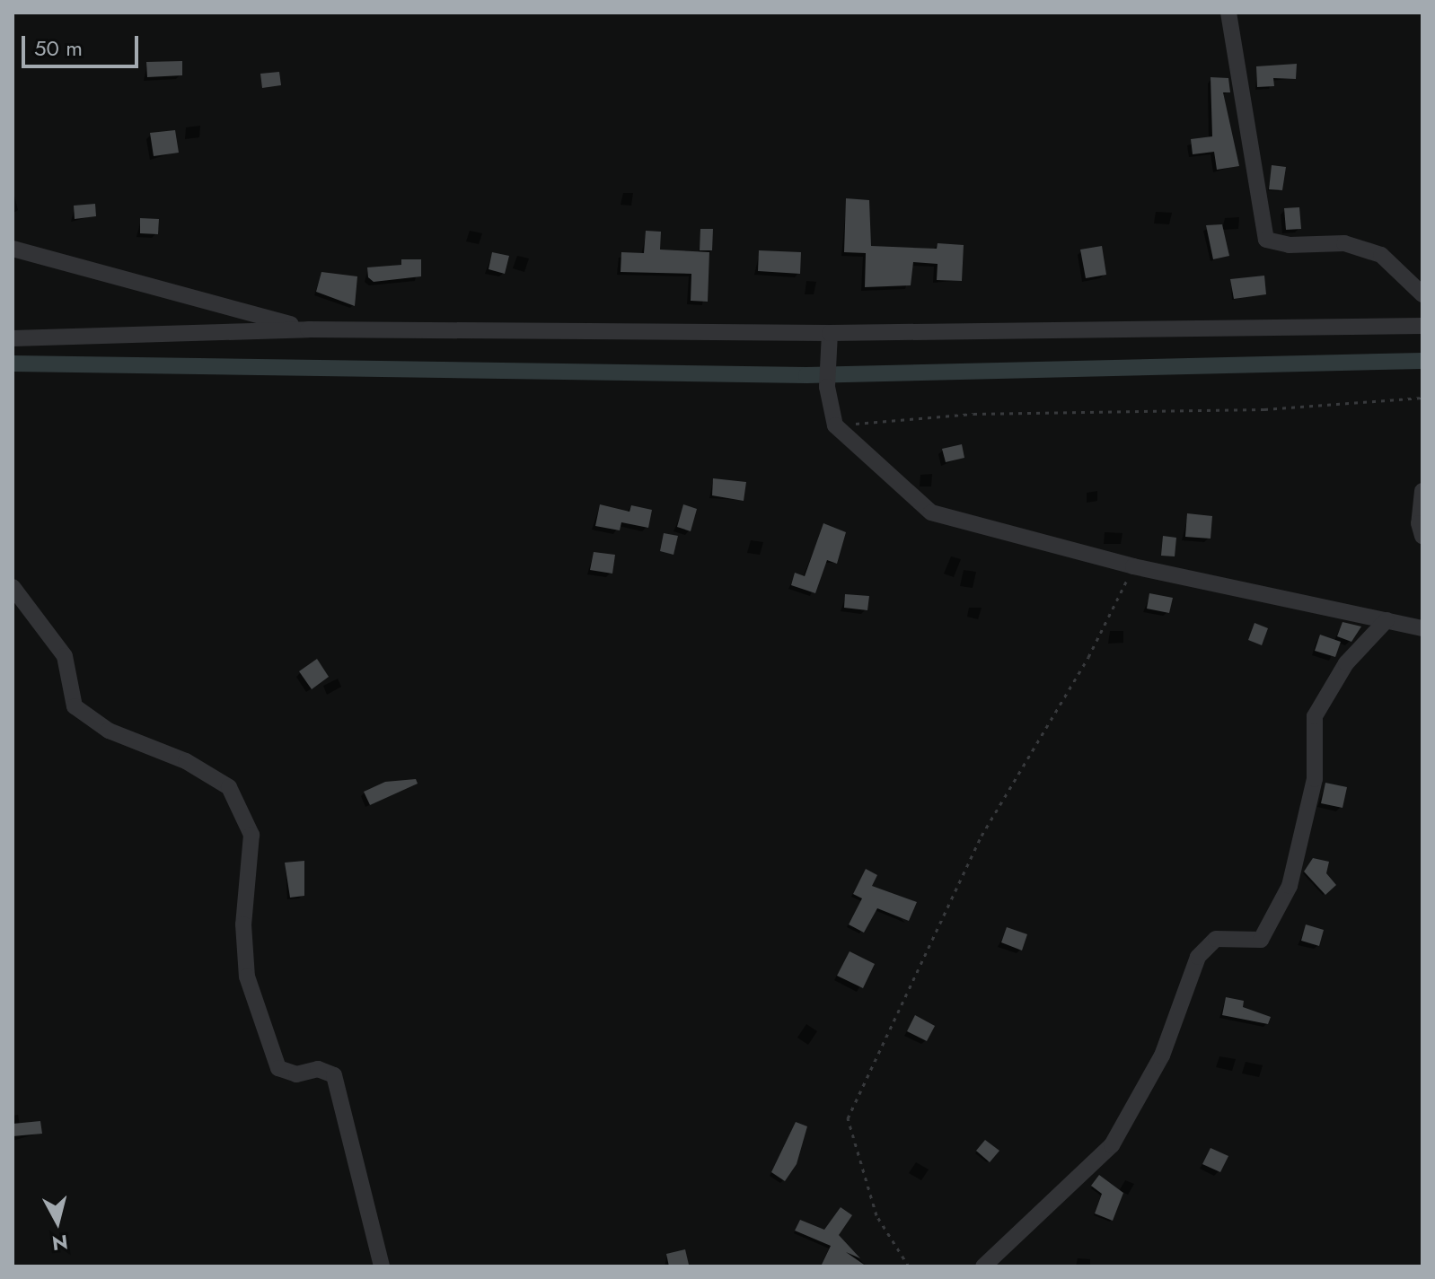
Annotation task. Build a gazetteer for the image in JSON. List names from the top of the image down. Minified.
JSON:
{"scale_bar":"50 m","north":"bottom"}
